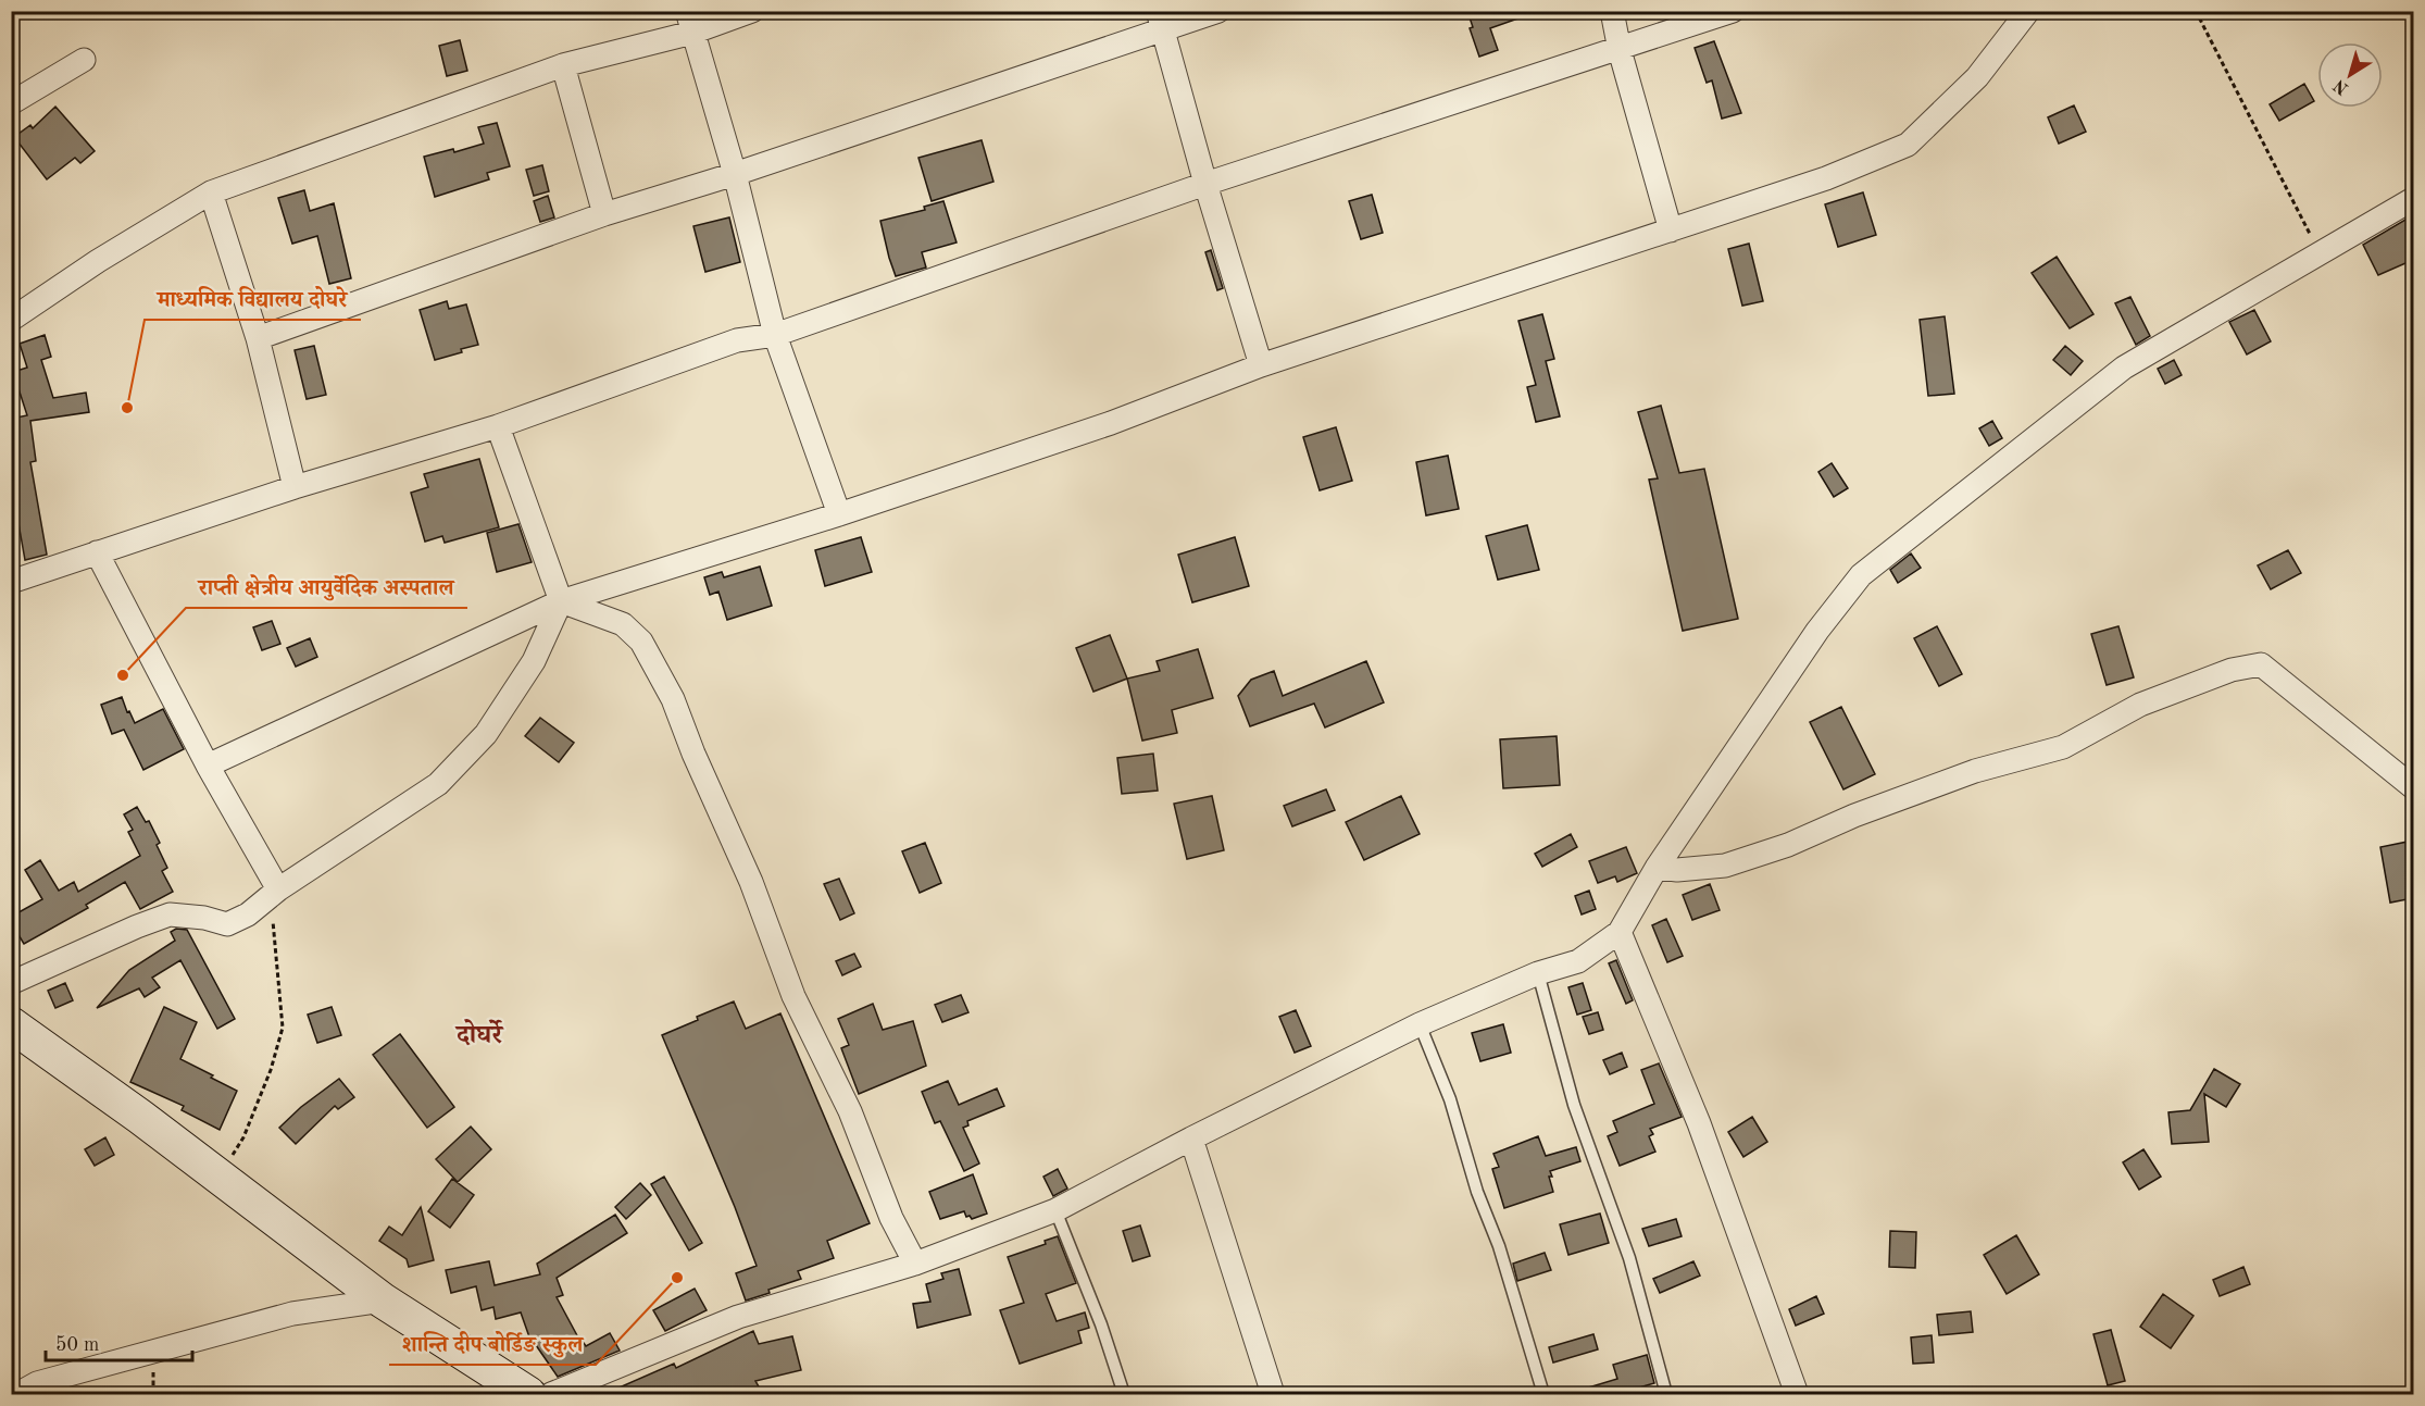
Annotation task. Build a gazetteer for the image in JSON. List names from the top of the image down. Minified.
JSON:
{"districts":["दोघर्रे"],"places":["माध्यमिक विद्यालय दोघरे","राप्ती क्षेत्रीय आयुर्वेदिक अस्पताल","शान्ति दीप बोर्डिङ स्कुल"],"scale_bar":"50 m","north":"bottom left"}
